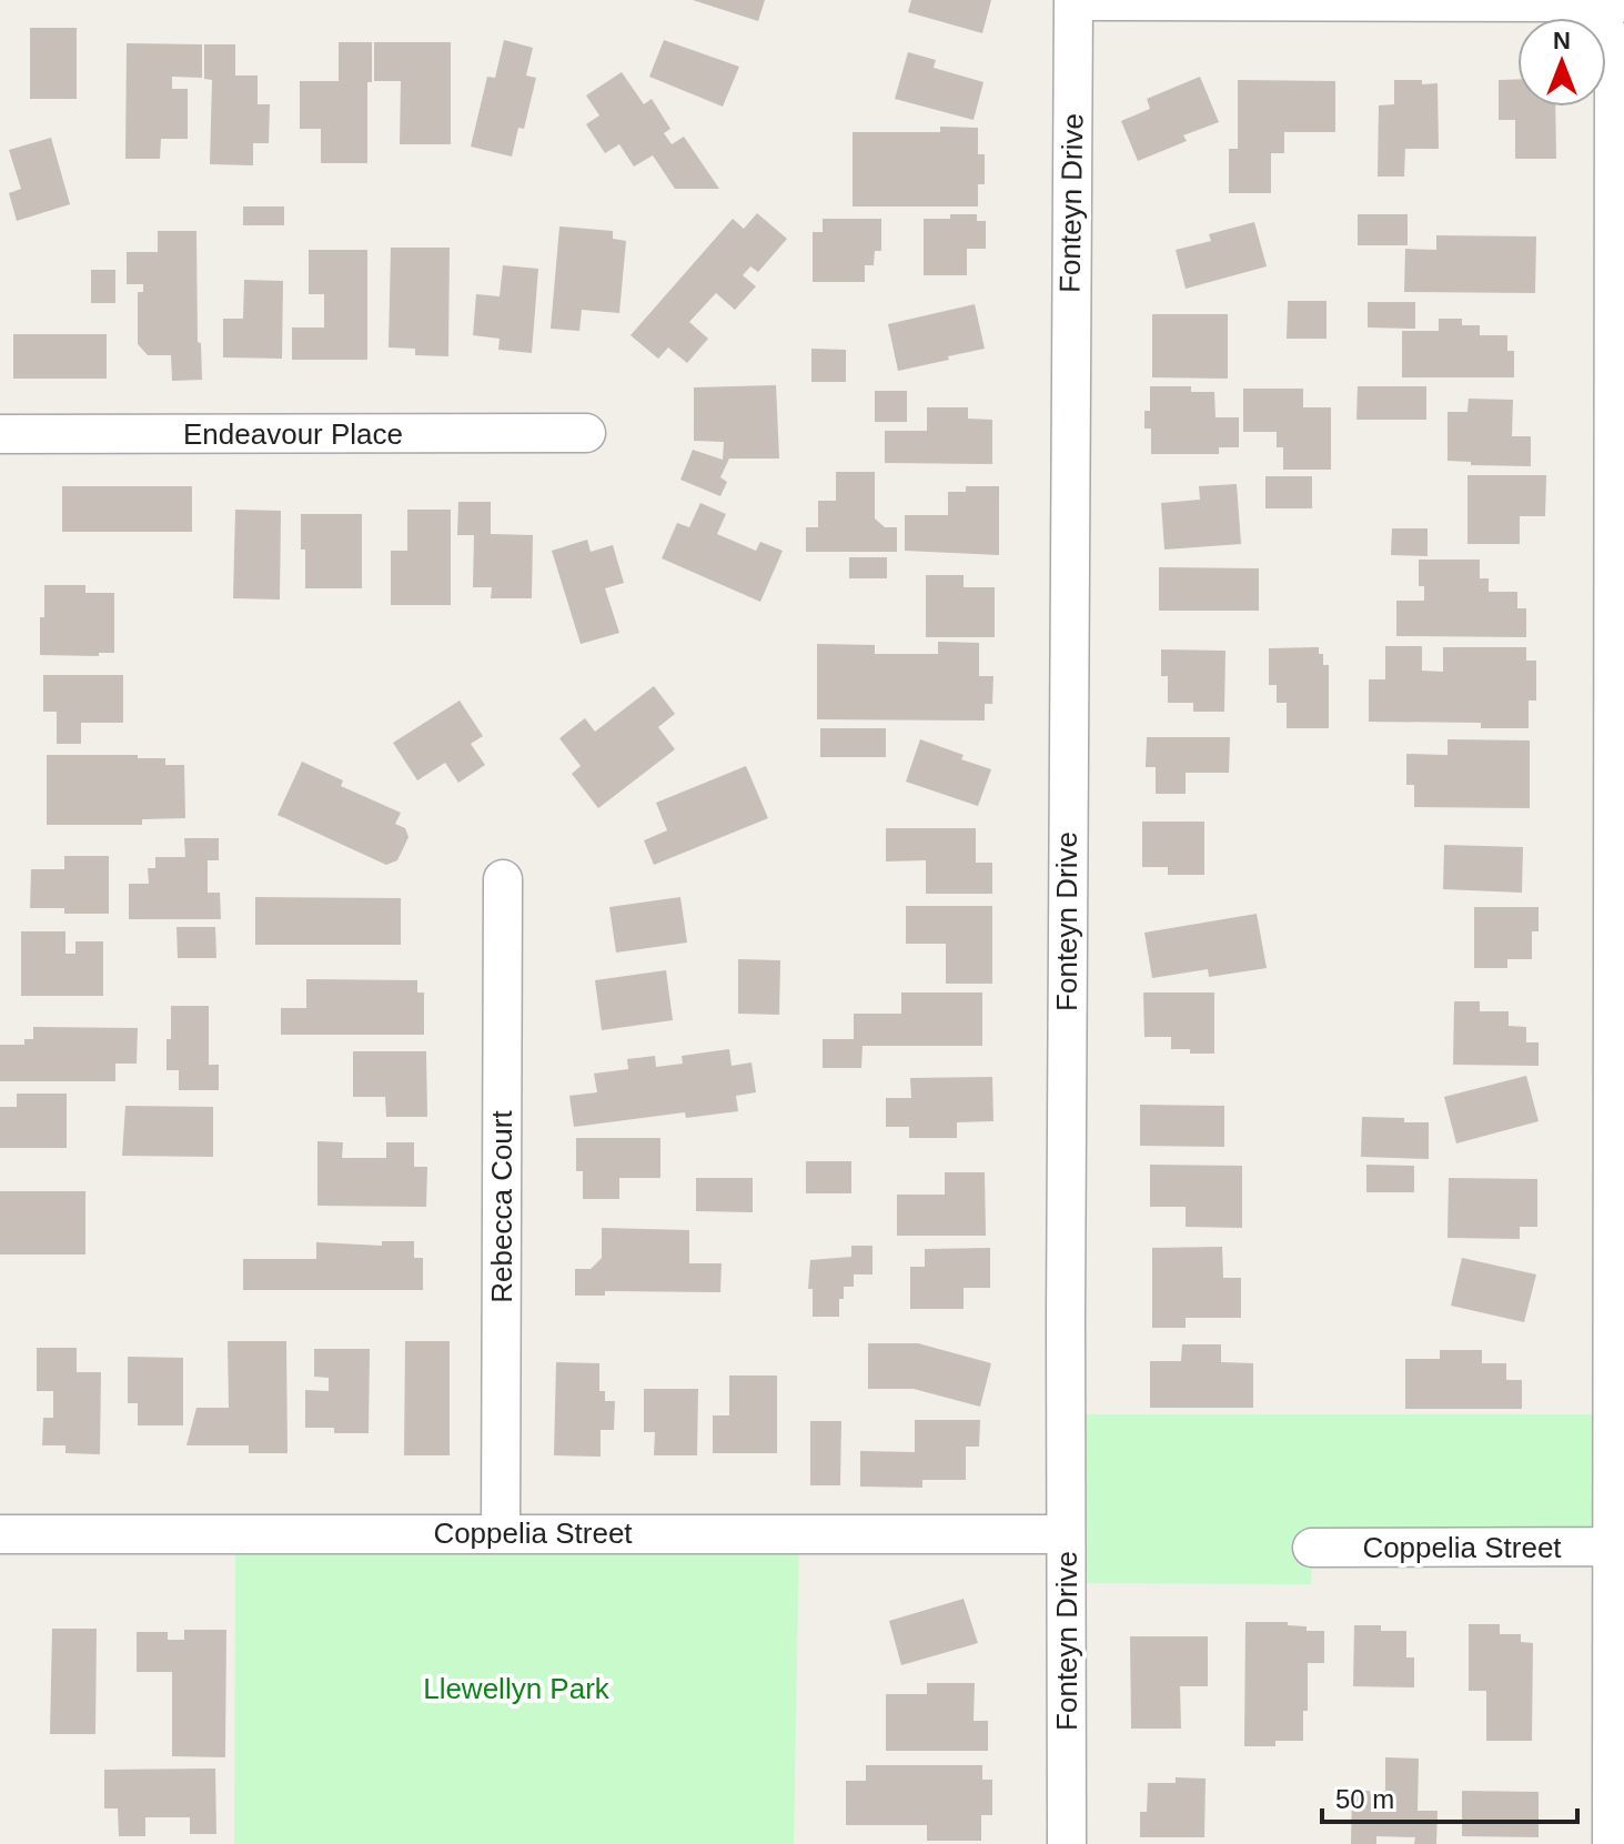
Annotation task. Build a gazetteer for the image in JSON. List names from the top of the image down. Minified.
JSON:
{"streets":{"street":["Fonteyn Drive","Endeavour Place","Rebecca Court","Coppelia Street"]},"crossings":[["Fonteyn Drive","Coppelia Street"],["Rebecca Court","Coppelia Street"]],"parks":["Llewellyn Park"],"scale_bar":"50 m","north":"top"}
